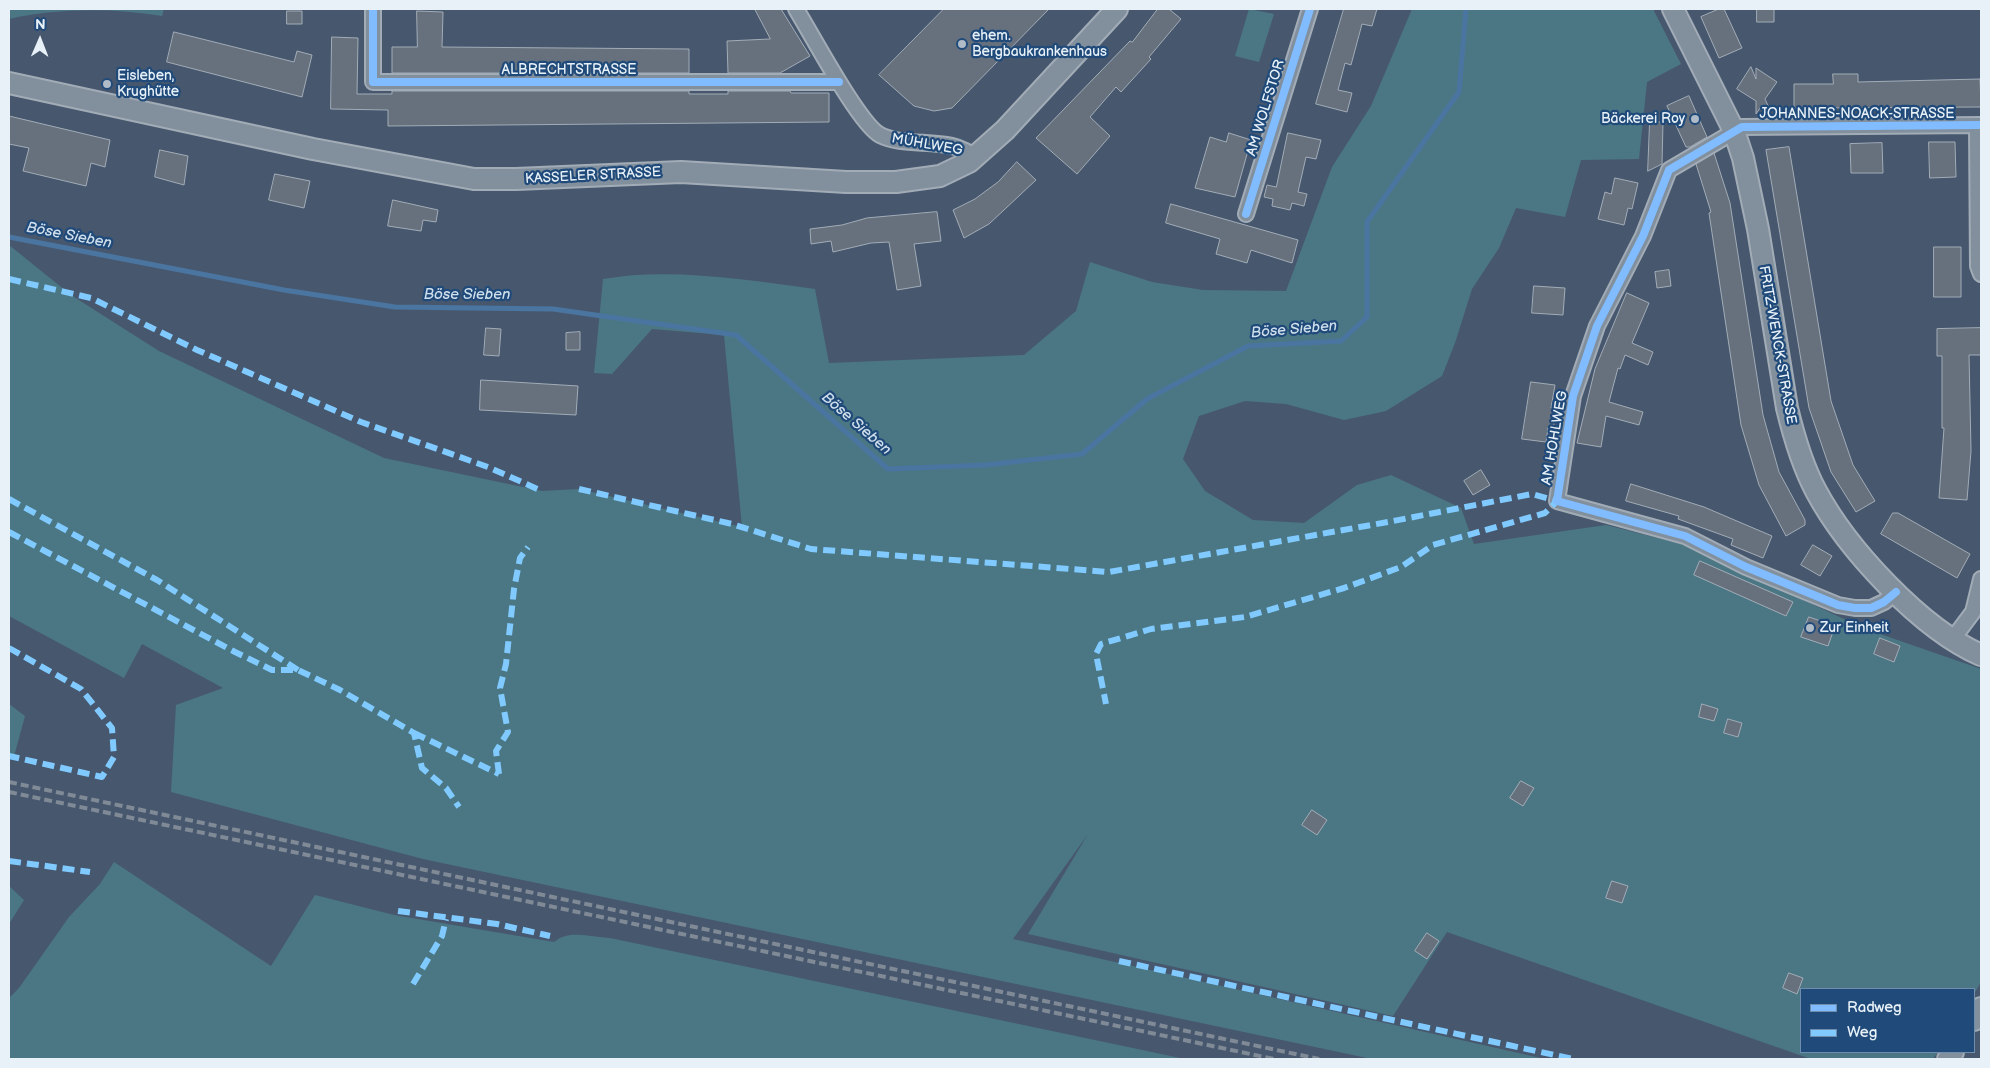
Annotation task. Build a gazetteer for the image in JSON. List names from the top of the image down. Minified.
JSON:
{"streets":{"main road":["KASSELER STRASSE","FRITZ-WENCK-STRASSE"],"street":["ALBRECHTSTRASSE","AM WOLFSTOR","JOHANNES-NOACK-STRASSE","MÜHLWEG","AM HOHLWEG"]},"crossings":[["ALBRECHTSTRASSE","MÜHLWEG"],["JOHANNES-NOACK-STRASSE","FRITZ-WENCK-STRASSE"],["JOHANNES-NOACK-STRASSE","AM HOHLWEG"],["MÜHLWEG","KASSELER STRASSE"],["FRITZ-WENCK-STRASSE","AM HOHLWEG"]],"water":["Böse Sieben"],"places":["ehem. Bergbaukrankenhaus","Eisleben, Krughütte","Bäckerei Roy","Zur Einheit"],"legend":["Radweg","Weg"],"north":"top"}
